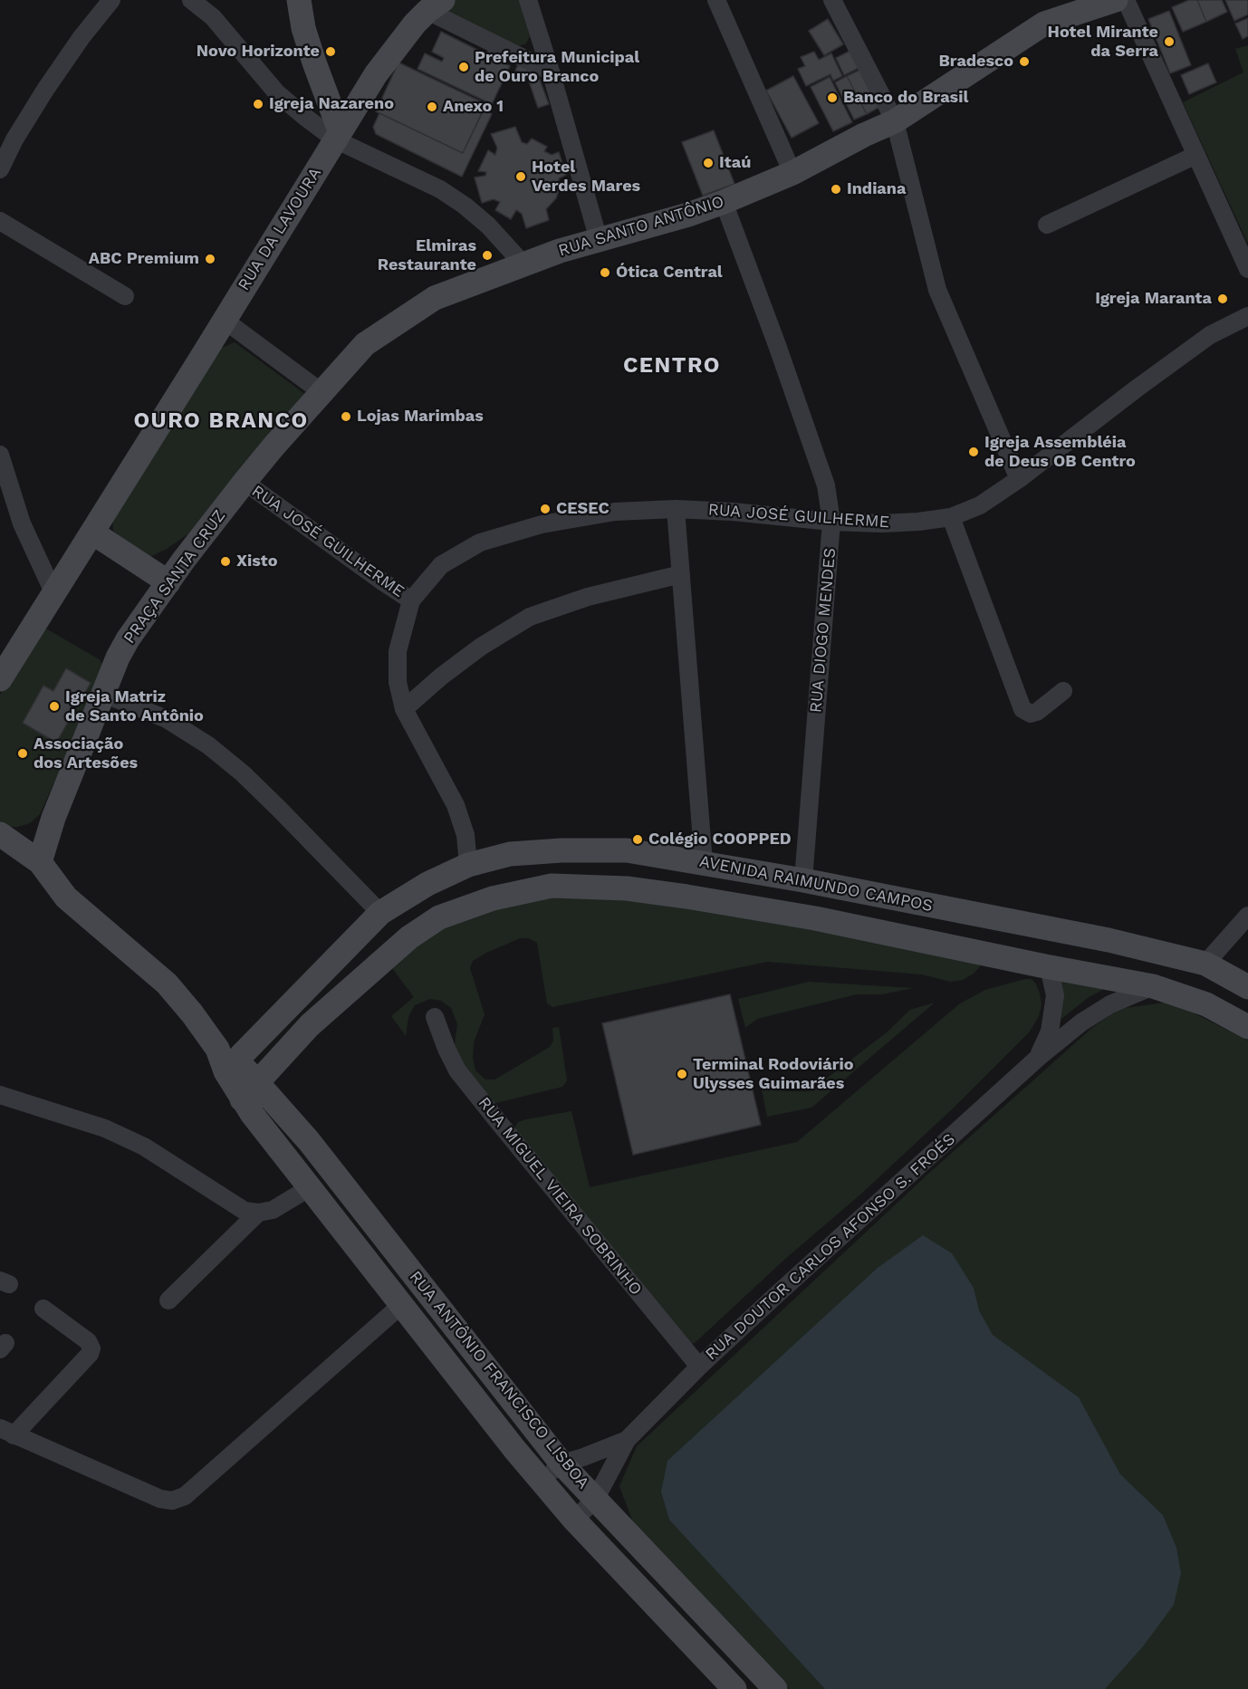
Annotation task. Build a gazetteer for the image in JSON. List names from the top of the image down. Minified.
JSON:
{"streets":{"main road":["RUA SANTO ANTÔNIO","RUA DA LAVOURA","PRAÇA SANTA CRUZ","AVENIDA RAIMUNDO CAMPOS","RUA ANTÔNIO FRANCISCO LISBOA"],"street":["RUA JOSÉ GUILHERME","RUA DIOGO MENDES","RUA MIGUEL VIEIRA SOBRINHO","RUA DOUTOR CARLOS AFONSO S. FROÉS"]},"crossings":[["RUA SANTO ANTÔNIO","PRAÇA SANTA CRUZ"],["RUA SANTO ANTÔNIO","RUA DIOGO MENDES"],["RUA JOSÉ GUILHERME","PRAÇA SANTA CRUZ"],["RUA JOSÉ GUILHERME","RUA DIOGO MENDES"],["RUA JOSÉ GUILHERME","AVENIDA RAIMUNDO CAMPOS"],["PRAÇA SANTA CRUZ","RUA ANTÔNIO FRANCISCO LISBOA"],["RUA DIOGO MENDES","AVENIDA RAIMUNDO CAMPOS"],["AVENIDA RAIMUNDO CAMPOS","RUA ANTÔNIO FRANCISCO LISBOA"],["RUA MIGUEL VIEIRA SOBRINHO","RUA DOUTOR CARLOS AFONSO S. FROÉS"]],"districts":["CENTRO","OURO BRANCO"],"places":["Hotel Mirante da Serra","Novo Horizonte","Bradesco","Prefeitura Municipal de Ouro Branco","Banco do Brasil","Igreja Nazareno","Anexo 1","Itaú","Hotel Verdes Mares","Indiana","Elmiras Restaurante","ABC Premium","Ótica Central","Igreja Maranta","Lojas Marimbas","Igreja Assembléia de Deus OB Centro","CESEC","Xisto","Igreja Matriz de Santo Antônio","Associação dos Artesões","Colégio COOPPED","Terminal Rodoviário Ulysses Guimarães"]}
